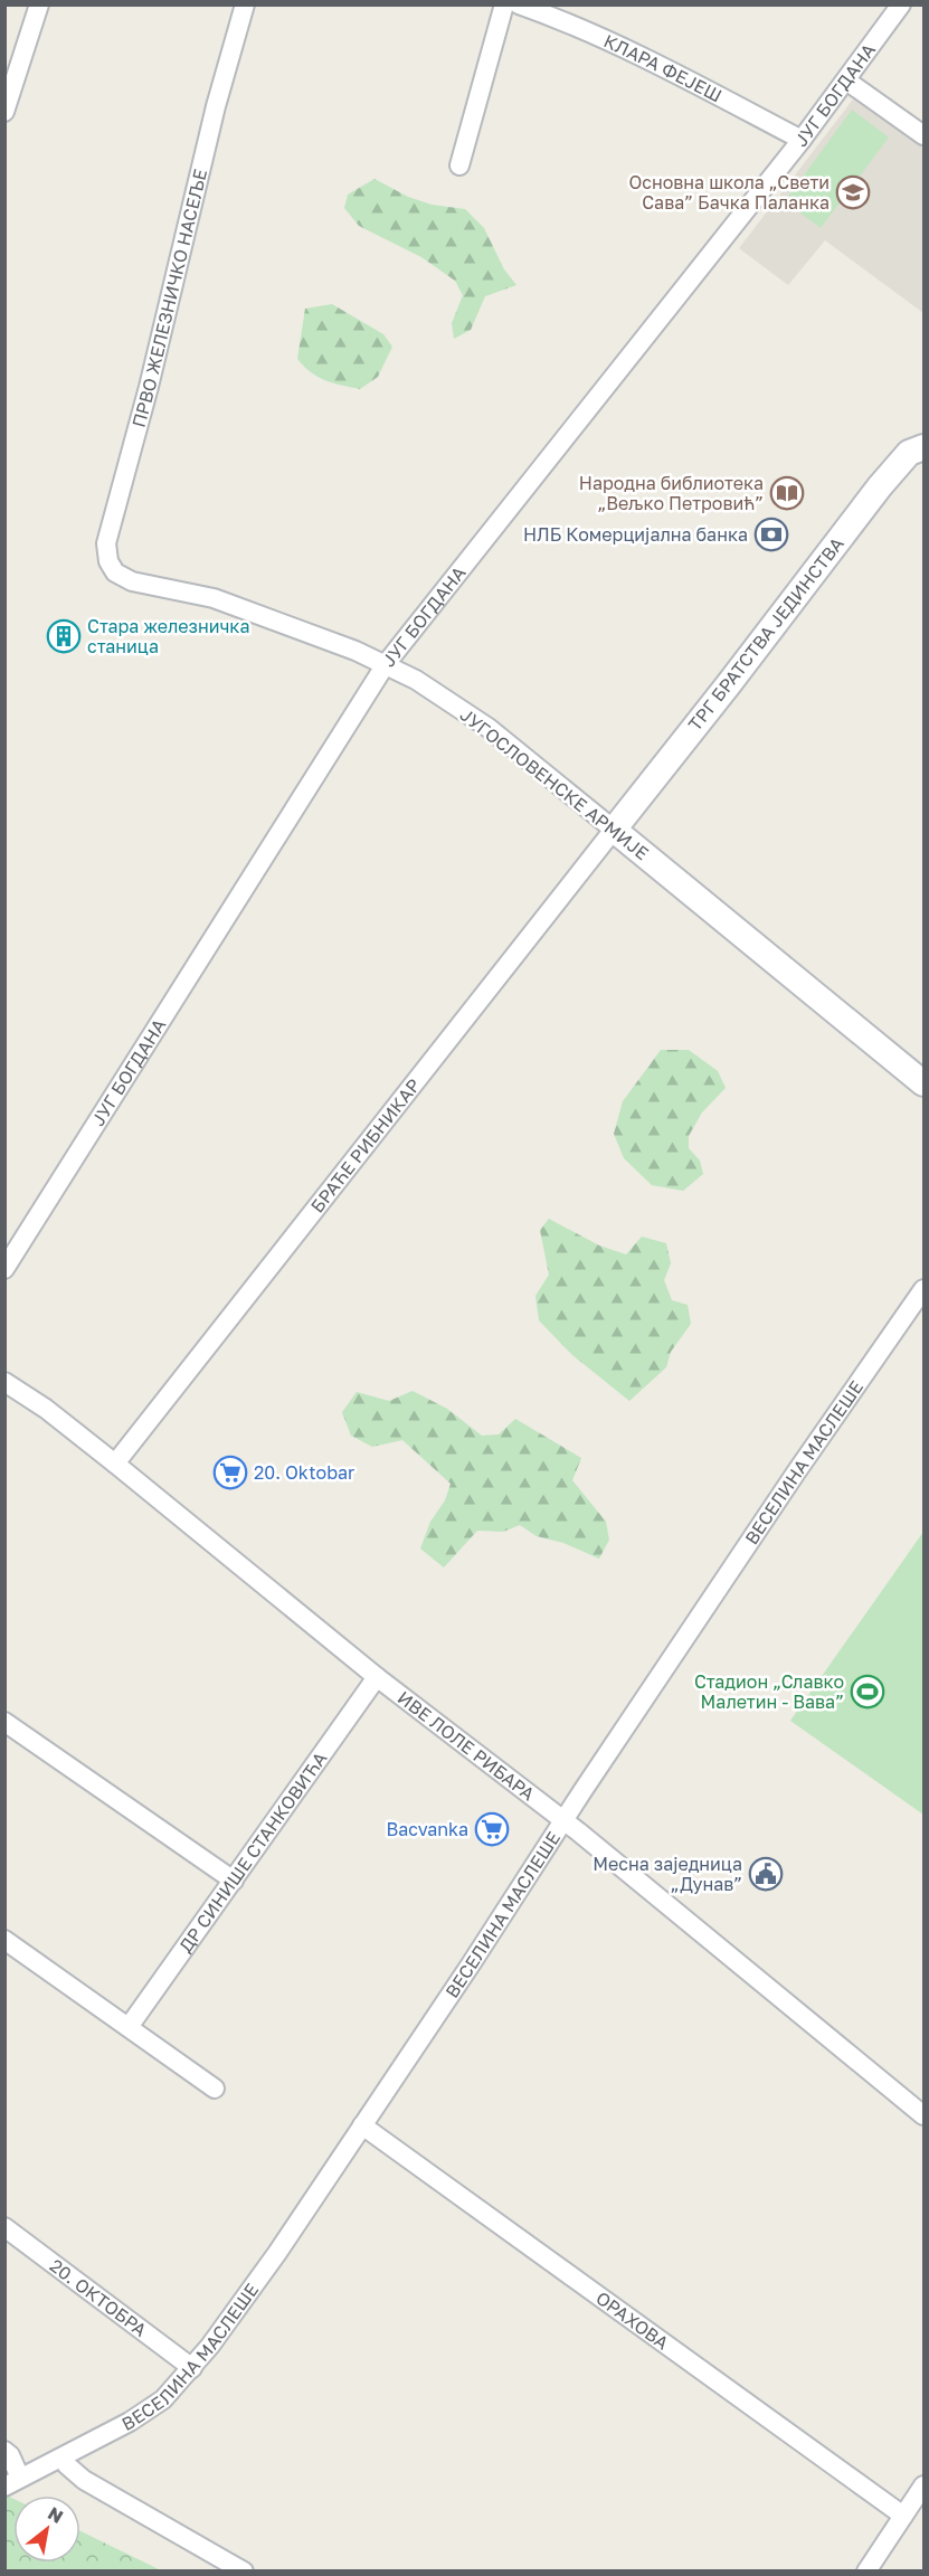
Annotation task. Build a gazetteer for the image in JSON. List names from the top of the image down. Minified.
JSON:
{"streets":{"street":["КЛАРА ФЕЈЕШ","ЈУГ БОГДАНА","ПРВО ЖЕЛЕЗНИЧКО НАСЕЉЕ","ТРГ БРАТСТВА ЈЕДИНСТВА","ЈУГОСЛОВЕНСКЕ АРМИЈЕ","БРАЋЕ РИБНИКАР","ВЕСЕЛИНА МАСЛЕШЕ","ИВЕ ЛОЛЕ РИБАРА","ДР СИНИШЕ СТАНКОВИЋА","20. ОКТОБРА","ОРАХОВА"]},"crossings":[["КЛАРА ФЕЈЕШ","ЈУГ БОГДАНА"],["ЈУГ БОГДАНА","ЈУГОСЛОВЕНСКЕ АРМИЈЕ"],["ПРВО ЖЕЛЕЗНИЧКО НАСЕЉЕ","ЈУГОСЛОВЕНСКЕ АРМИЈЕ"],["ТРГ БРАТСТВА ЈЕДИНСТВА","ЈУГОСЛОВЕНСКЕ АРМИЈЕ"],["ТРГ БРАТСТВА ЈЕДИНСТВА","БРАЋЕ РИБНИКАР"],["ЈУГОСЛОВЕНСКЕ АРМИЈЕ","БРАЋЕ РИБНИКАР"],["БРАЋЕ РИБНИКАР","ИВЕ ЛОЛЕ РИБАРА"],["ВЕСЕЛИНА МАСЛЕШЕ","ИВЕ ЛОЛЕ РИБАРА"],["ВЕСЕЛИНА МАСЛЕШЕ","20. ОКТОБРА"],["ВЕСЕЛИНА МАСЛЕШЕ","ОРАХОВА"],["ИВЕ ЛОЛЕ РИБАРА","ДР СИНИШЕ СТАНКОВИЋА"]],"places":{"school or university":["Основна школа „Свети Сава” Бачка Паланка"],"library":["Народна библиотека „Вељко Петровић”"],"bank":["НЛБ Комерцијална банка"],"building":["Стара железничка станица"],"supermarket":["20. Oktobar","Bacvanka"],"sports":["Стадион „Славко Малетин - Вава”"],"public building":["Месна заједница „Дунав”"]},"north":"top right"}
